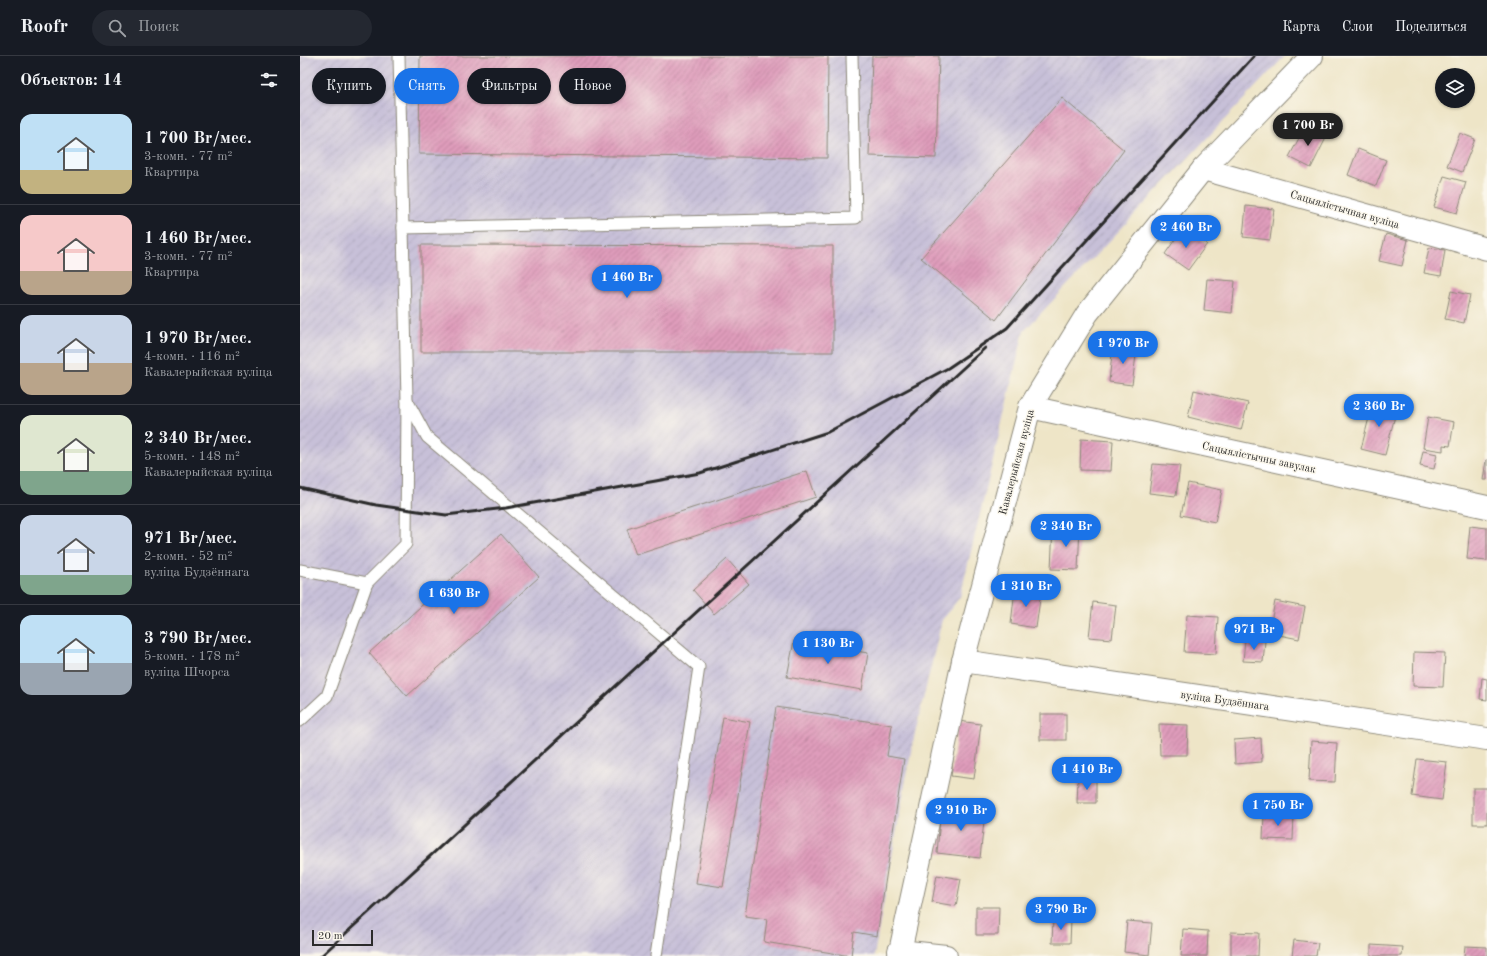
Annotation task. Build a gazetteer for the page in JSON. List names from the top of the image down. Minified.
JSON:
{"streets":{"street":["Сацыялістычная вуліца","Сацыялістычны завулак","Кавалерыйская вуліца","вуліца Будзённага"]},"crossings":[["Сацыялістычная вуліца","Кавалерыйская вуліца"],["Сацыялістычны завулак","Кавалерыйская вуліца"],["Кавалерыйская вуліца","вуліца Будзённага"]],"scale_bar":"20 m","page":{"header":"Roofr","search":"Поиск","nav":["Карта","Слои","Поделиться"],"heading":"Объектов: 14","chip":["Купить","Снять","Фильтры","Новое"],"list":[{"name":"1 700 Br/мес.","note":"3-комн. · 77 m² · Квартира"},{"name":"1 460 Br/мес.","note":"3-комн. · 77 m² · Квартира"},{"name":"1 970 Br/мес.","note":"4-комн. · 116 m² · Кавалерыйская вуліца"},{"name":"2 340 Br/мес.","note":"5-комн. · 148 m² · Кавалерыйская вуліца"},{"name":"971 Br/мес.","note":"2-комн. · 52 m² · вуліца Будзённага"},{"name":"3 790 Br/мес.","note":"5-комн. · 178 m² · вуліца Шчорса"}],"price":["1 700 Br","2 460 Br","1 460 Br","1 970 Br","2 360 Br","2 340 Br","1 310 Br","1 630 Br","971 Br","1 130 Br","1 410 Br","1 750 Br","2 910 Br","3 790 Br"],"scale":"20 m"}}
